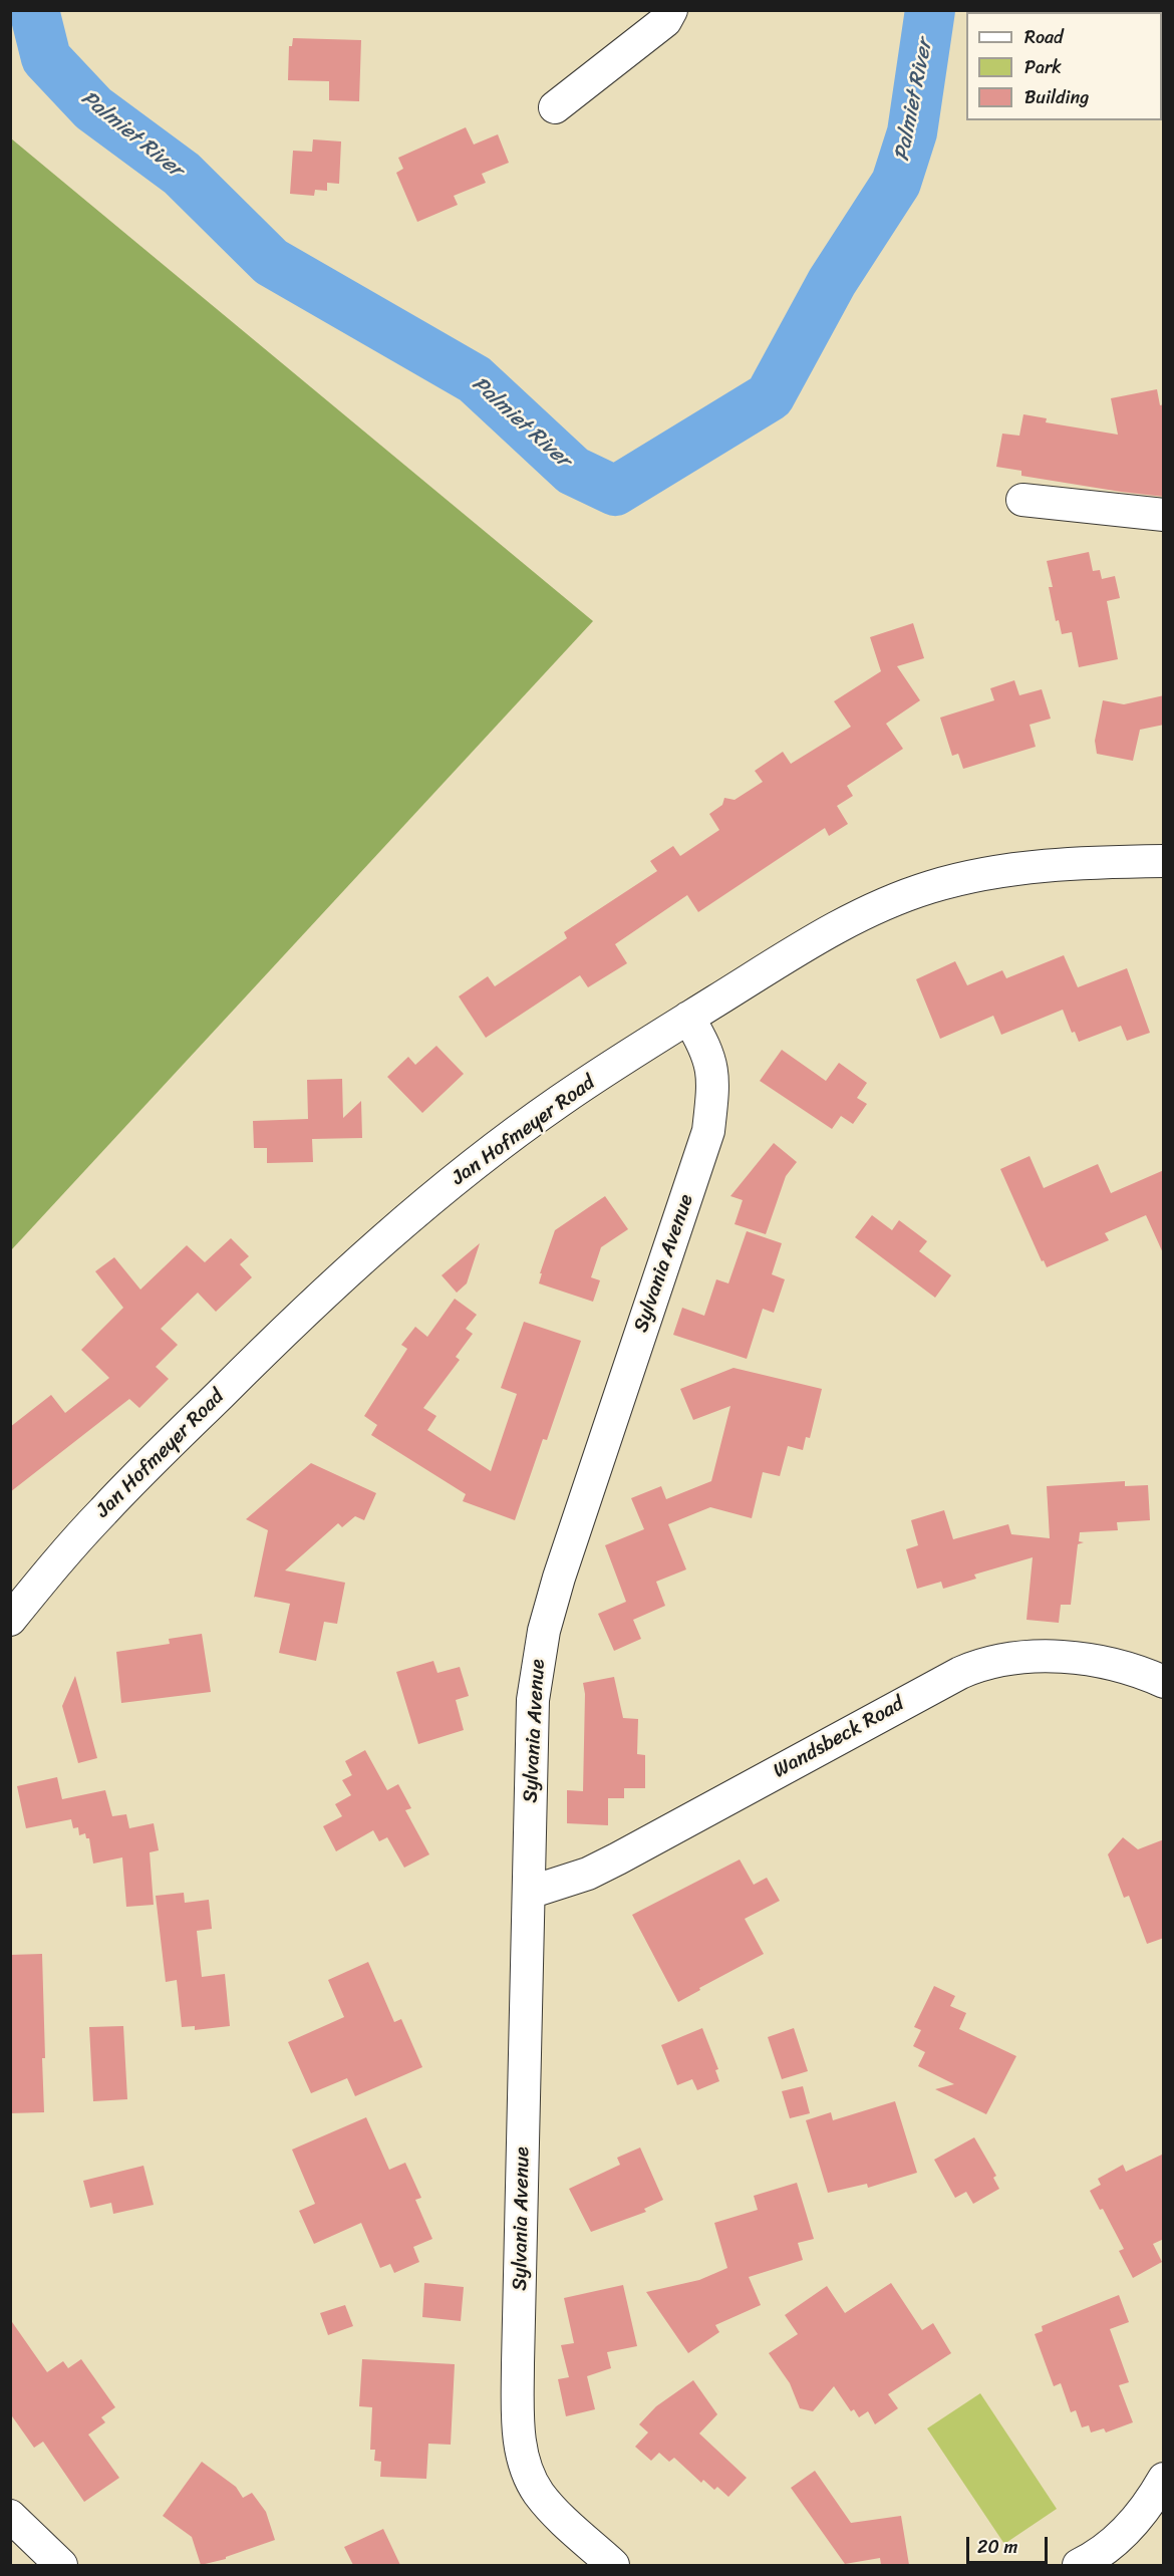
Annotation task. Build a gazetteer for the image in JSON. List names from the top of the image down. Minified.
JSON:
{"streets":{"street":["Jan Hofmeyer Road","Sylvania Avenue","Wandsbeck Road"]},"crossings":[["Jan Hofmeyer Road","Sylvania Avenue"],["Sylvania Avenue","Wandsbeck Road"]],"water":["Palmiet River"],"legend":["Road","Park","Building"],"scale_bar":"20 m"}
